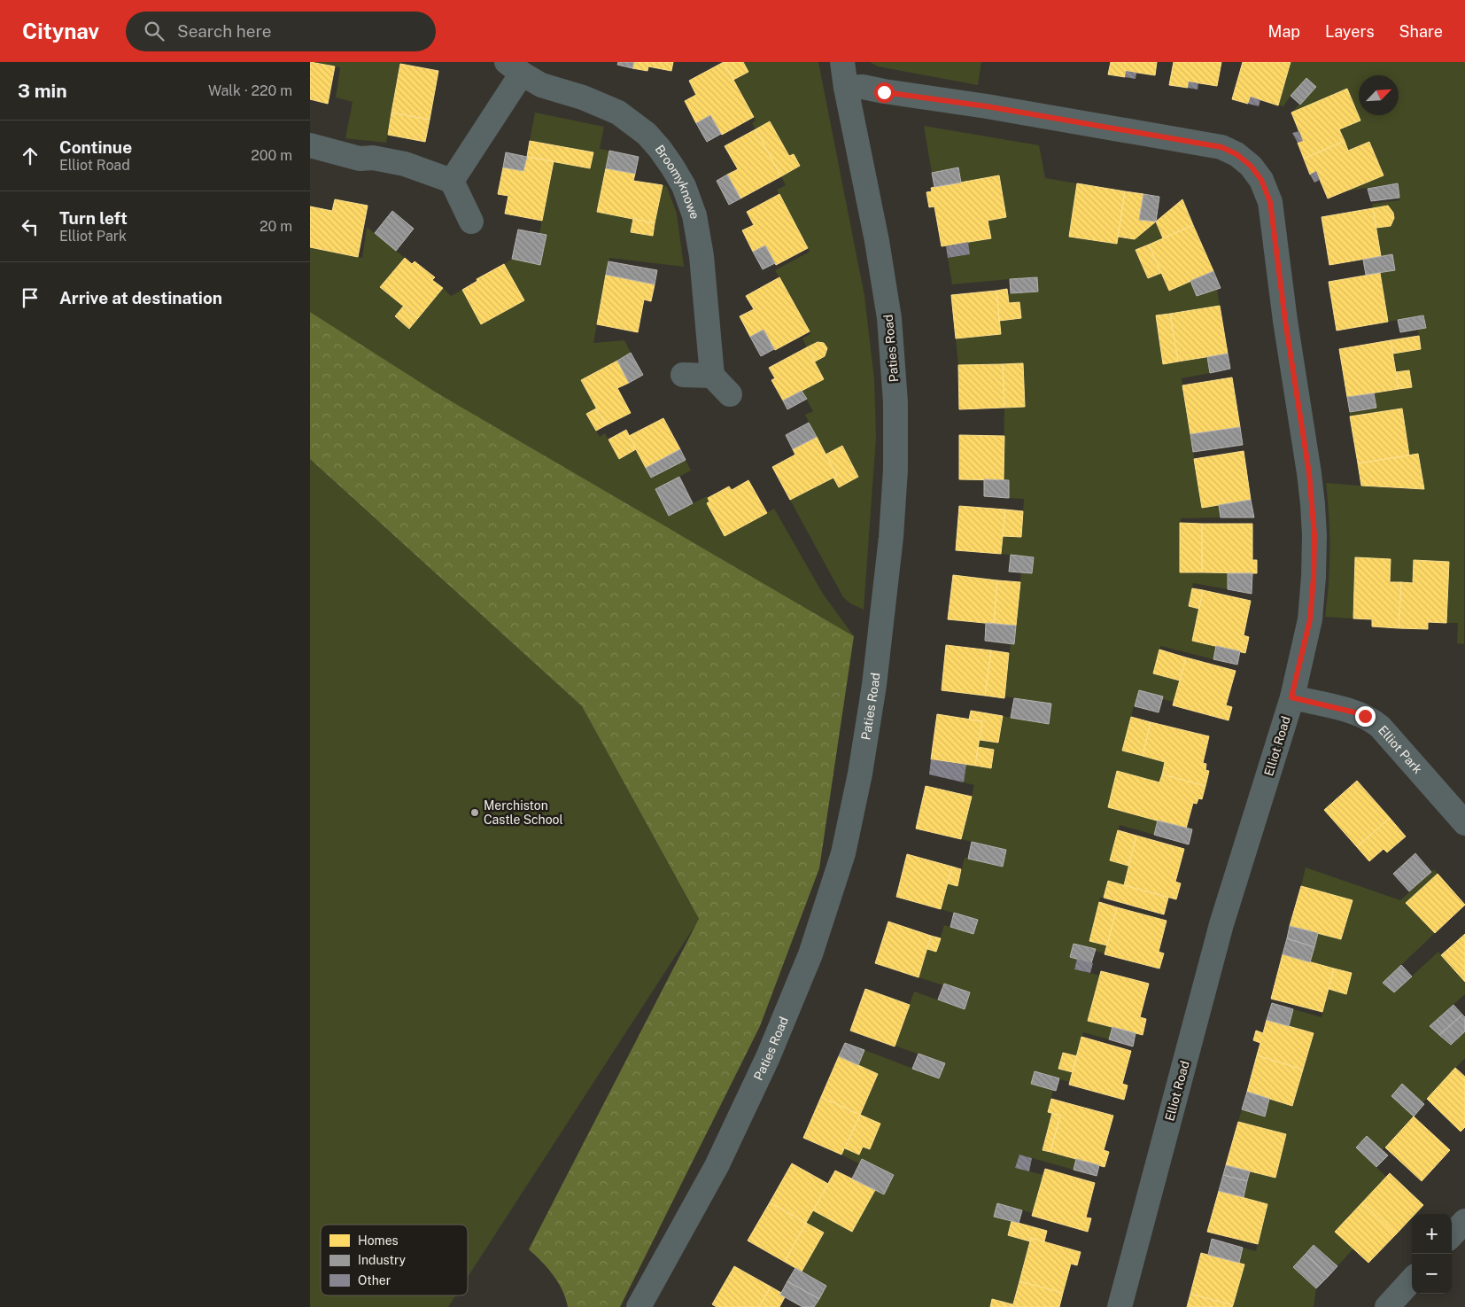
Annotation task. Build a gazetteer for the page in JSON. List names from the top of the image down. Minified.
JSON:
{"streets":{"street":["Broomyknowe","Paties Road","Elliot Road","Elliot Park"]},"crossings":[["Paties Road","Elliot Road"],["Elliot Road","Elliot Park"]],"places":["Merchiston Castle School"],"legend":["Homes","Industry","Other"],"north":"top right","page":{"header":"Citynav","search":"Search here","nav":["Map","Layers","Share"],"heading":["3 min","Walk · 220 m"],"list":[["Continue","Elliot Road","200 m"],["Turn left","Elliot Park","20 m"],"Arrive at destination"],"map_buttons":["+","−"]}}
